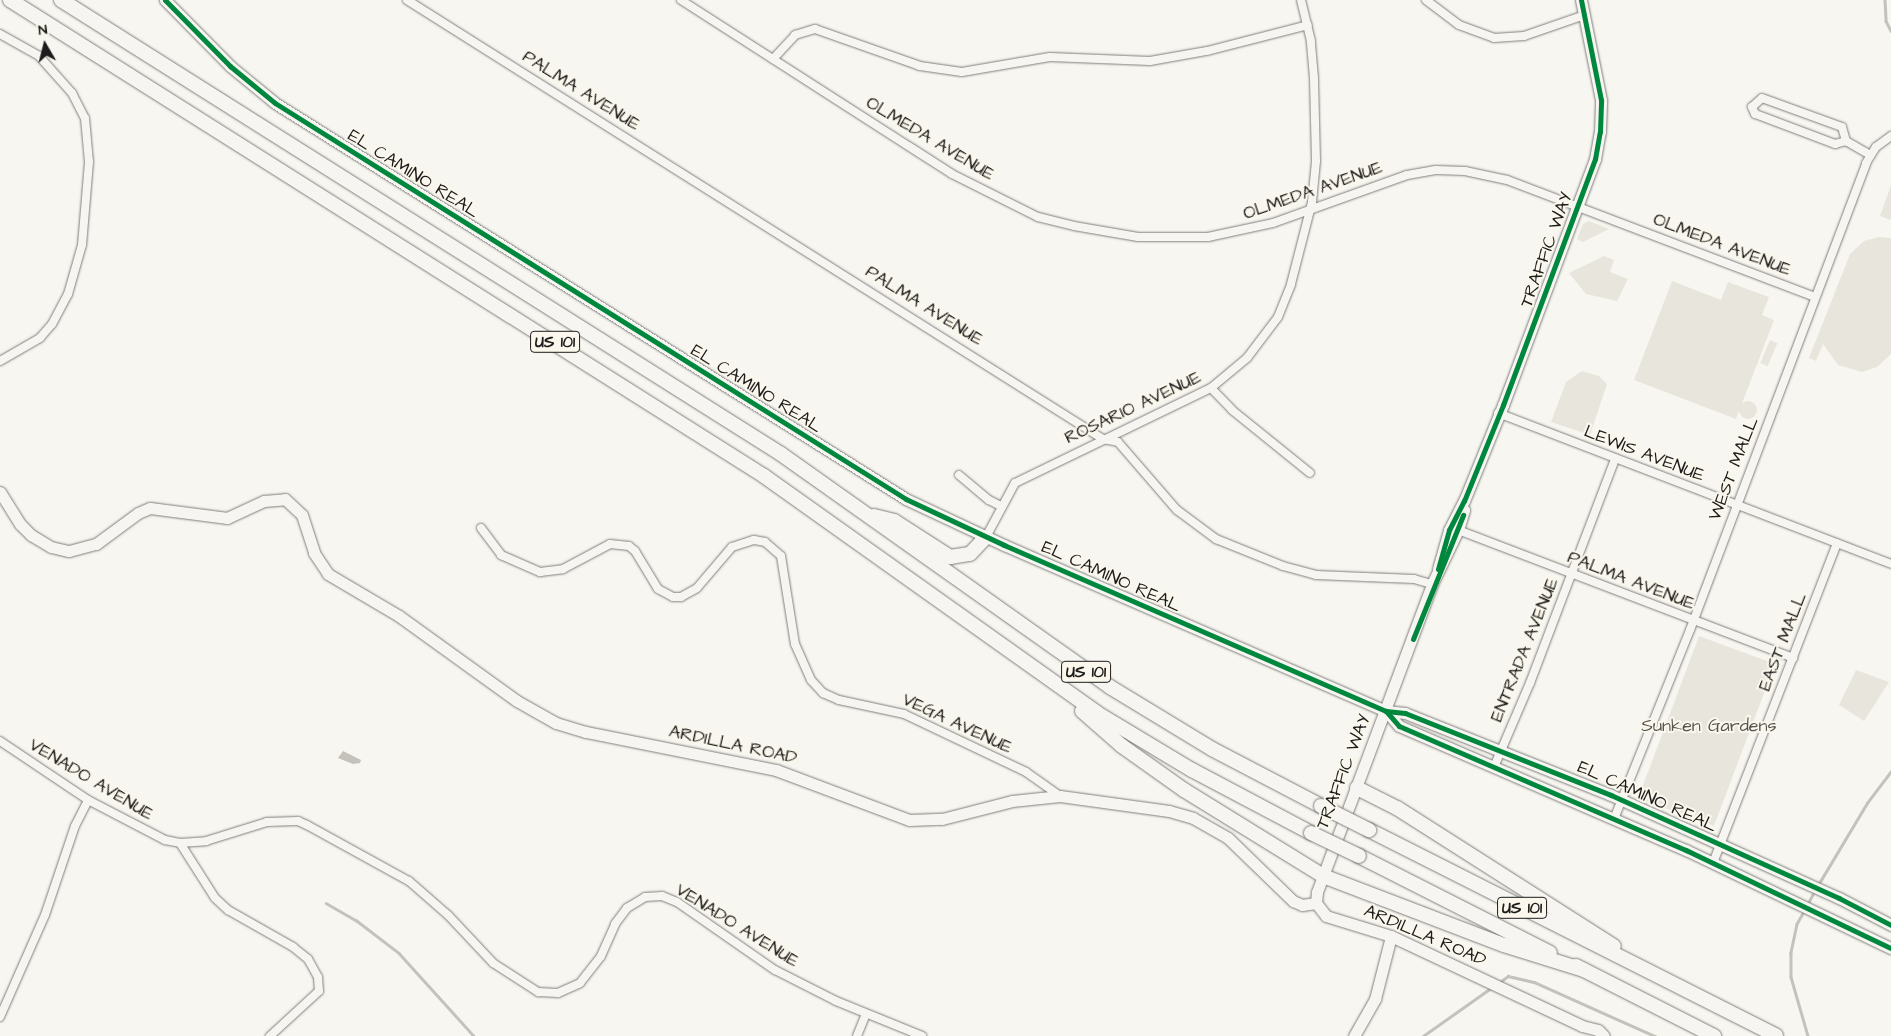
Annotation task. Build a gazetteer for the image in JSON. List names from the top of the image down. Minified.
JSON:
{"streets":{"highway":["US 101"],"street":["PALMA AVENUE","OLMEDA AVENUE","EL CAMINO REAL","TRAFFIC WAY","ROSARIO AVENUE","LEWIS AVENUE","WEST MALL","EAST MALL","ENTRADA AVENUE","VEGA AVENUE","ARDILLA ROAD","VENADO AVENUE"]},"crossings":[["PALMA AVENUE","TRAFFIC WAY"],["PALMA AVENUE","ROSARIO AVENUE"],["PALMA AVENUE","WEST MALL"],["PALMA AVENUE","EAST MALL"],["PALMA AVENUE","ENTRADA AVENUE"],["OLMEDA AVENUE","TRAFFIC WAY"],["OLMEDA AVENUE","ROSARIO AVENUE"],["OLMEDA AVENUE","WEST MALL"],["EL CAMINO REAL","TRAFFIC WAY"],["EL CAMINO REAL","ROSARIO AVENUE"],["EL CAMINO REAL","WEST MALL"],["EL CAMINO REAL","EAST MALL"],["EL CAMINO REAL","ENTRADA AVENUE"],["TRAFFIC WAY","LEWIS AVENUE"],["TRAFFIC WAY","ARDILLA ROAD"],["LEWIS AVENUE","WEST MALL"],["LEWIS AVENUE","EAST MALL"],["LEWIS AVENUE","ENTRADA AVENUE"],["VEGA AVENUE","ARDILLA ROAD"]],"parks":["Sunken Gardens"],"north":"top"}
